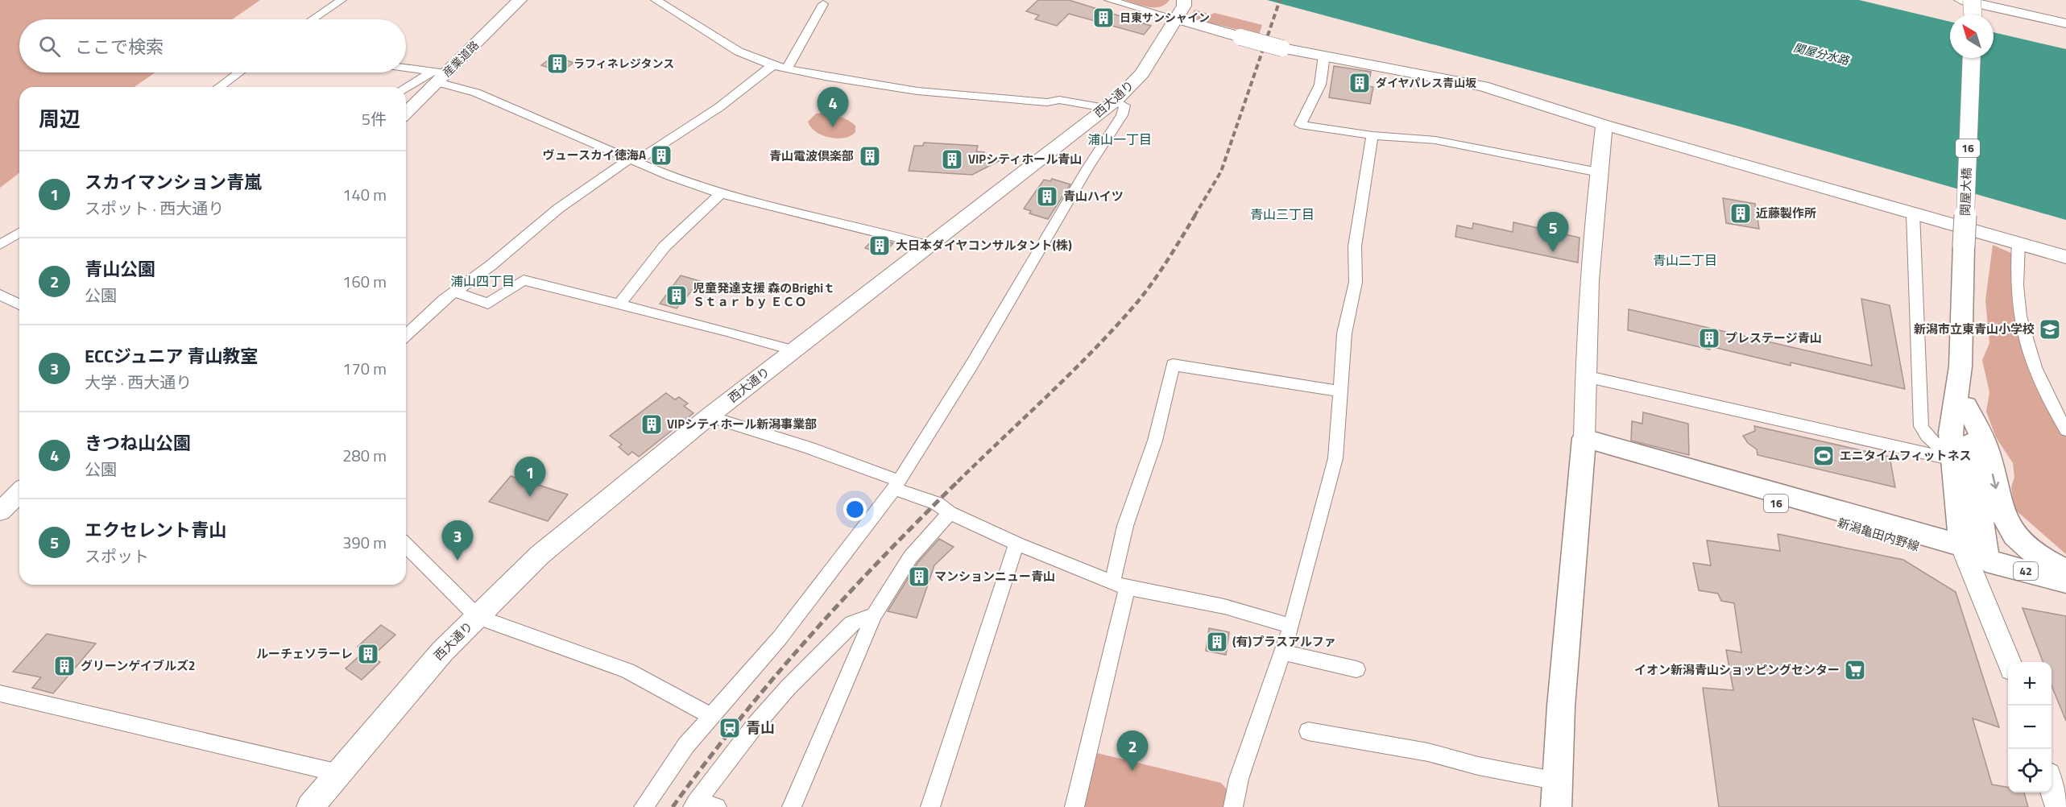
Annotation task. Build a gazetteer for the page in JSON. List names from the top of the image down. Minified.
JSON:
{"streets":{"main road":["16","関屋大橋","新潟亀田内野線","42"],"street":["産業道路","西大通り"]},"crossings":[["16","関屋大橋"],["16","新潟亀田内野線"],["16","42"],["新潟亀田内野線","42"]],"districts":["浦山一丁目","青山三丁目","青山二丁目","浦山四丁目"],"water":["関屋分水路"],"places":{"building":["日東サンシャイン","ラフィネレジタンス","ダイヤパレス青山坂","ヴュースカイ徳海A","青山電波倶楽部","VIPシティホール青山","青山ハイツ","近藤製作所","大日本ダイヤコンサルタント(株)","児童発達支援 森のBrighiｔ Ｓｔａｒ ｂｙ ＥＣＯ","プレステージ青山","VIPシティホール新潟事業部","マンションニュー青山","(有)プラスアルファ","ルーチェソラーレ","グリーンゲイブルズ2"],"school or university":["新潟市立東青山小学校"],"sports":["エニタイムフィットネス"],"supermarket":["イオン新潟青山ショッピングセンター"],"station":["青山"]},"north":"top left","page":{"search":"ここで検索","pins":["4","5","1","3","2"],"heading":["周辺","5件"],"list":[{"mark":"1","name":"スカイマンション青嵐","note":"スポット · 西大通り","value":"140 m"},{"mark":"2","name":"青山公園","note":"公園","value":"160 m"},{"mark":"3","name":"ECCジュニア 青山教室","note":"大学 · 西大通り","value":"170 m"},{"mark":"4","name":"きつね山公園","note":"公園","value":"280 m"},{"mark":"5","name":"エクセレント青山","note":"スポット","value":"390 m"}],"map_buttons":["+","−"]}}
